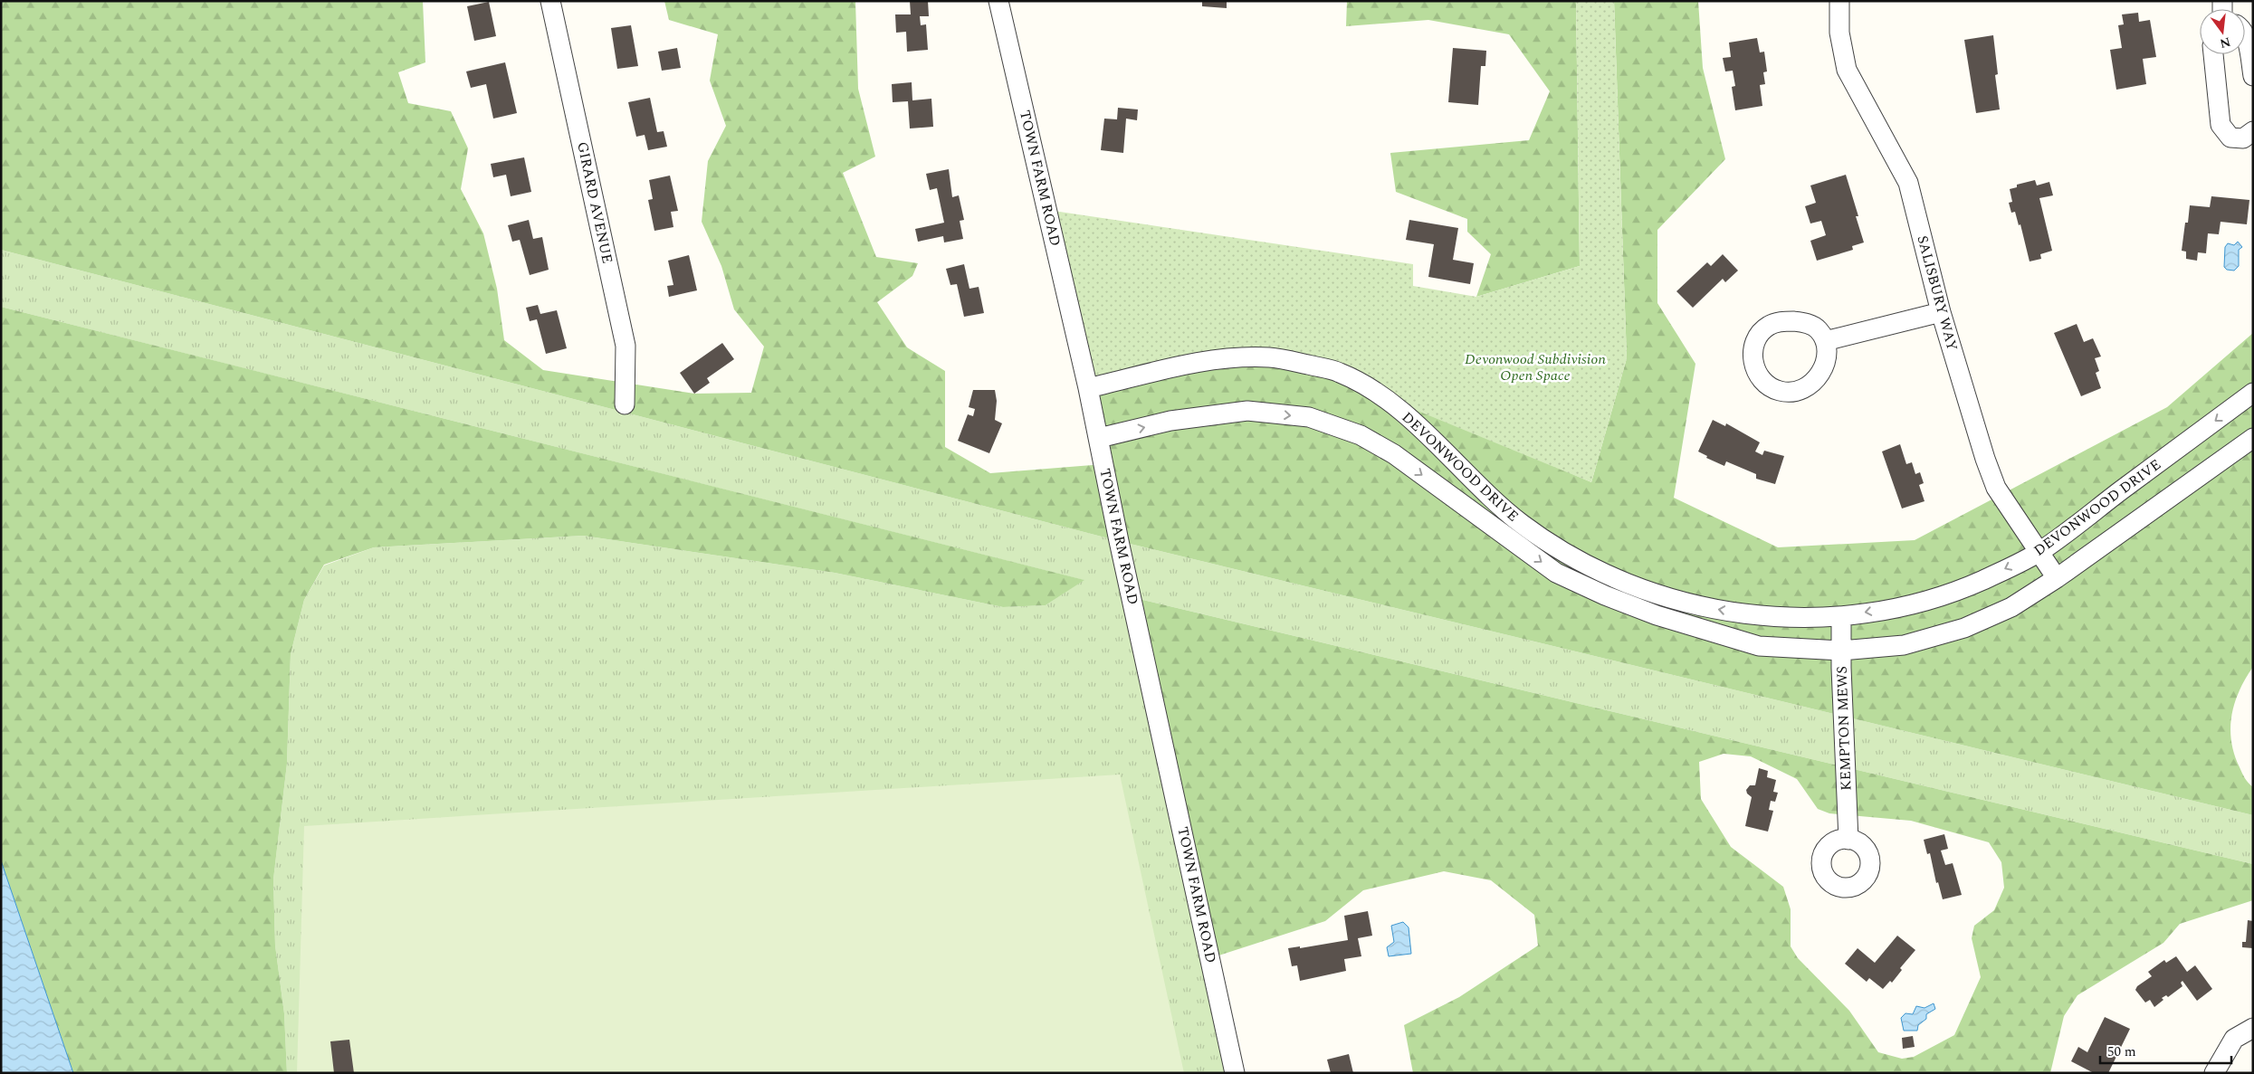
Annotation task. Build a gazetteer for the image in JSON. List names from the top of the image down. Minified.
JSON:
{"streets":{"street":["TOWN FARM ROAD","GIRARD AVENUE","SALISBURY WAY","DEVONWOOD DRIVE","KEMPTON MEWS"]},"crossings":[["TOWN FARM ROAD","DEVONWOOD DRIVE"],["SALISBURY WAY","DEVONWOOD DRIVE"],["DEVONWOOD DRIVE","KEMPTON MEWS"]],"parks":["Devonwood Subdivision Open Space"],"scale_bar":"50 m","north":"bottom"}
